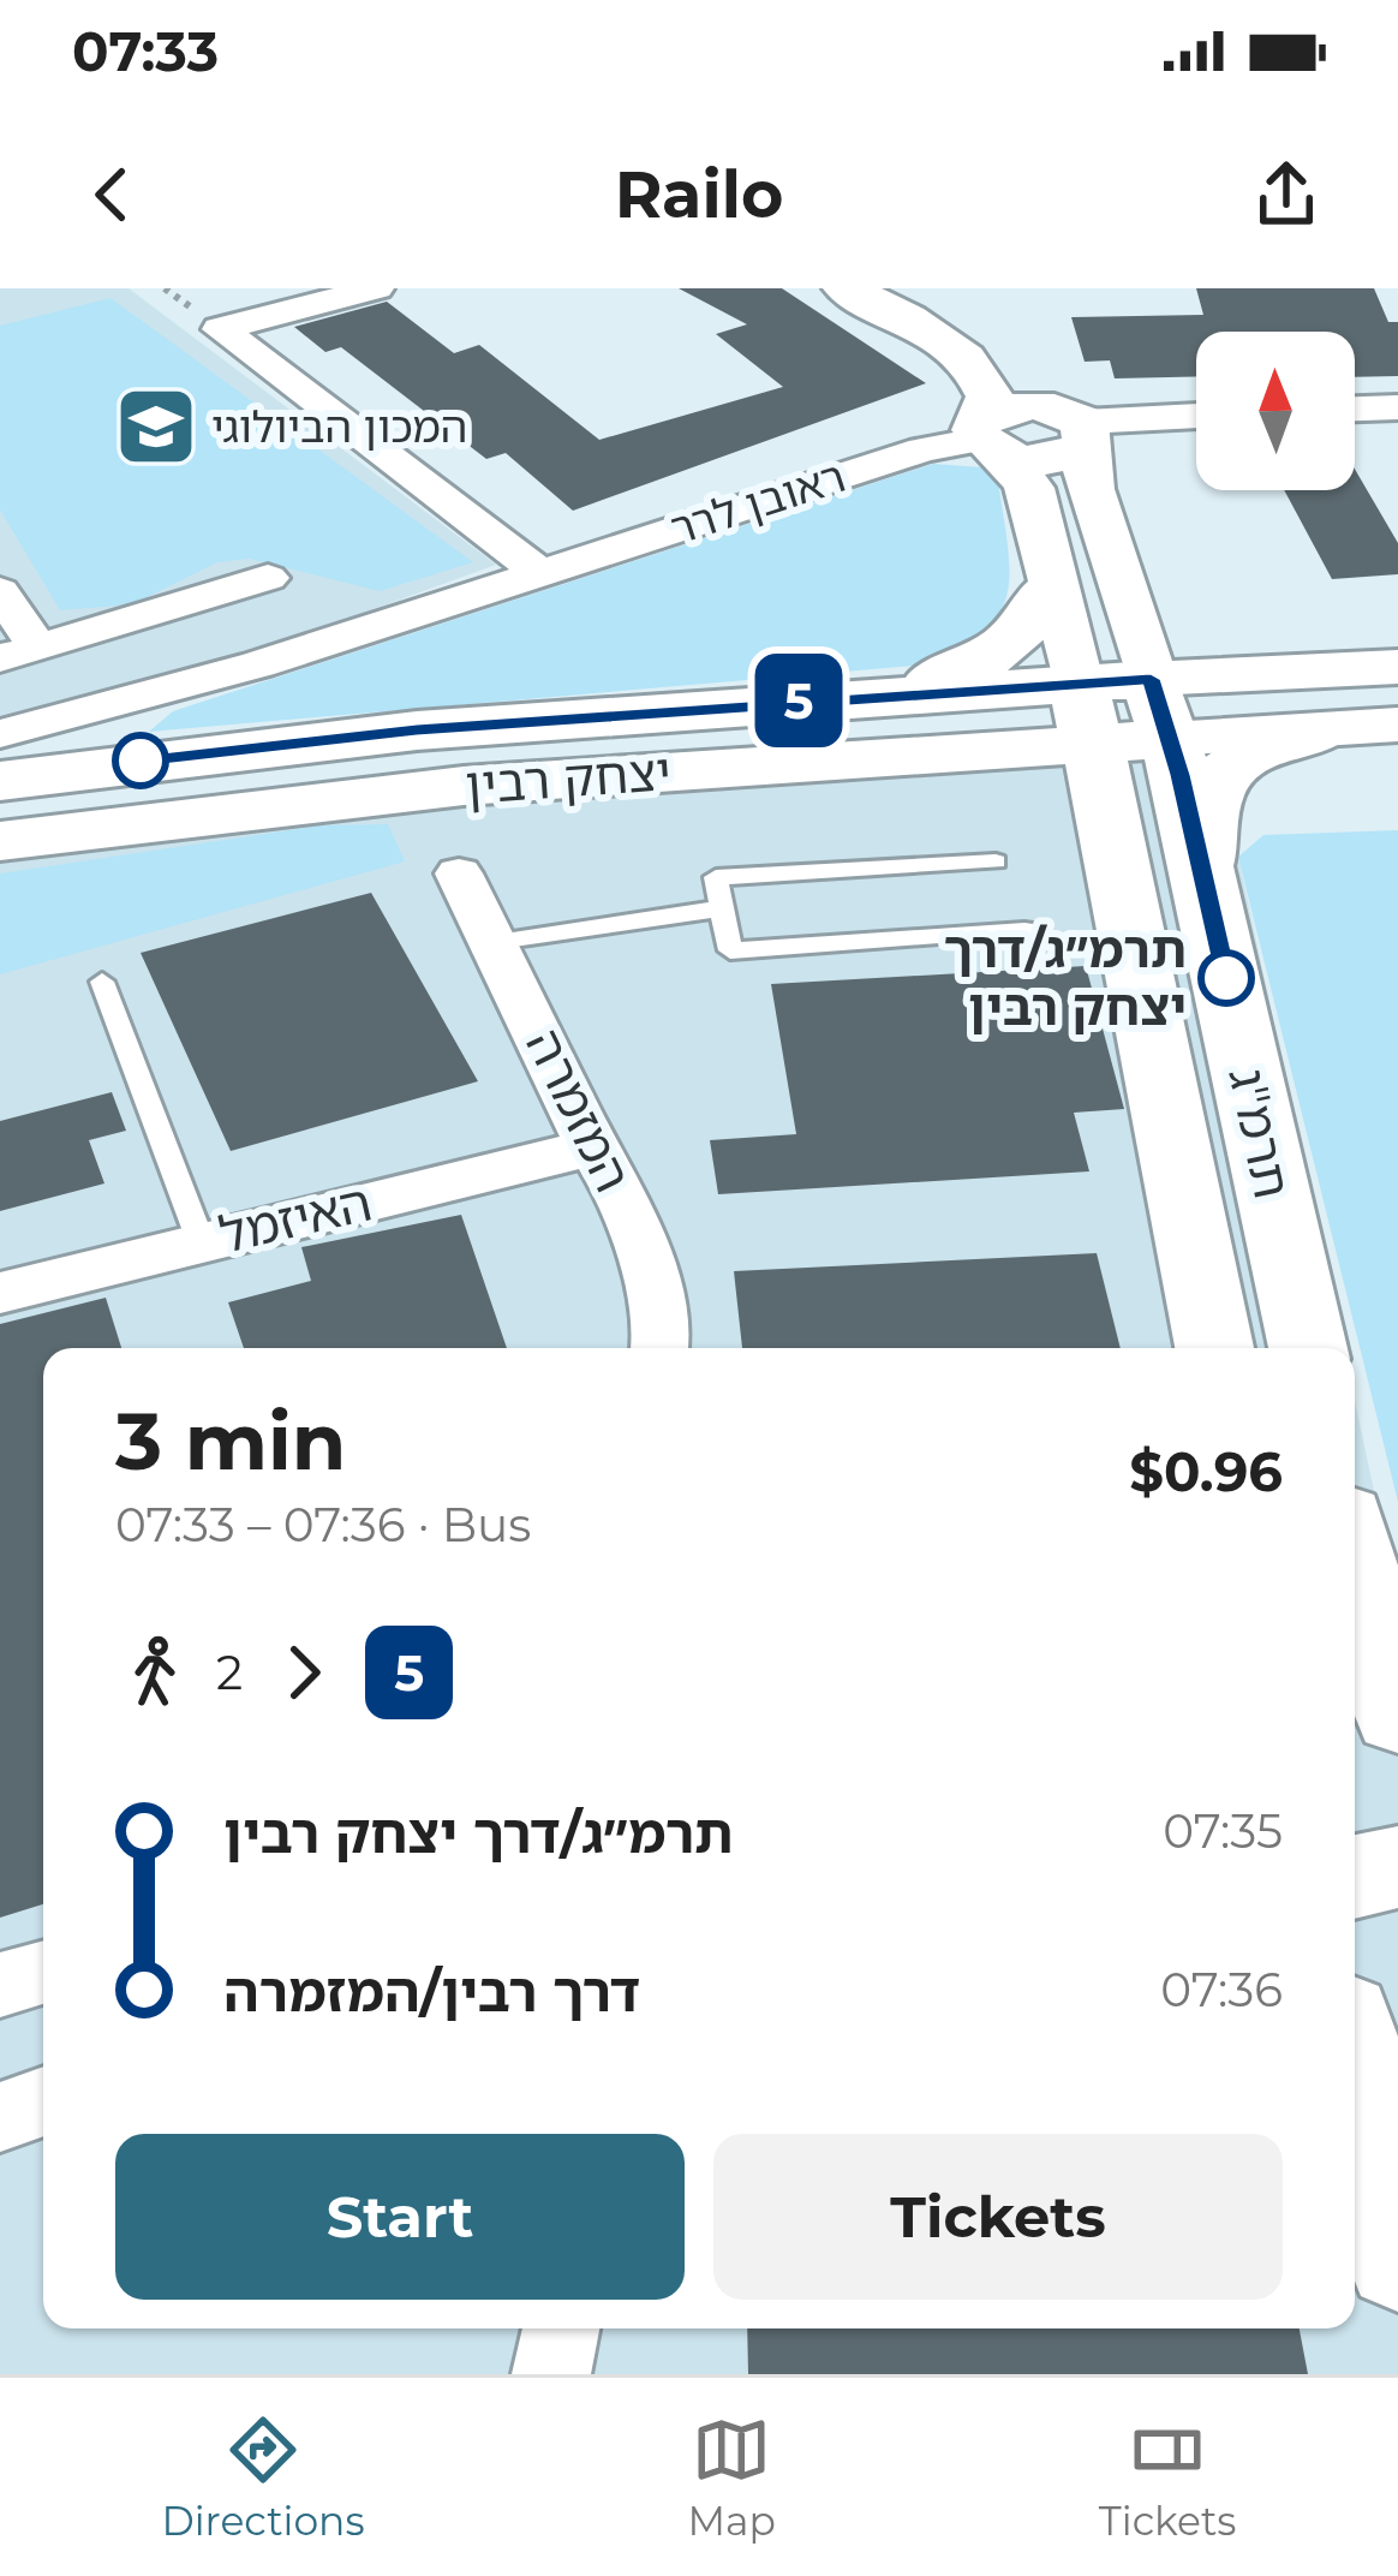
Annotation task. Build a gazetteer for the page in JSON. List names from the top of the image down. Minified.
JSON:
{"streets":{"main road":["יצחק רבין","תרמ\"ג"],"street":["ראובן לרר","המזמרה","האיזמל"]},"crossings":[["יצחק רבין","תרמ\"ג"],["המזמרה","האיזמל"]],"places":{"school or university":["המכון הביולוגי"],"other":["תרמ״ג/דרך יצחק רבין"]},"lines":["bus line 5"],"north":"top","page":{"status":"07:33","header":"Railo","on_map":"5","heading":["3 min","07:33 – 07:36 · Bus","$0.96"],"legs":["2","5"],"list":[{"name":"תרמ״ג/דרך יצחק רבין","value":"07:35"},{"name":"דרך רבין/המזמרה","value":"07:36"}],"buttons":["Start","Tickets"],"tabs":["Directions","Map","Tickets"]}}
